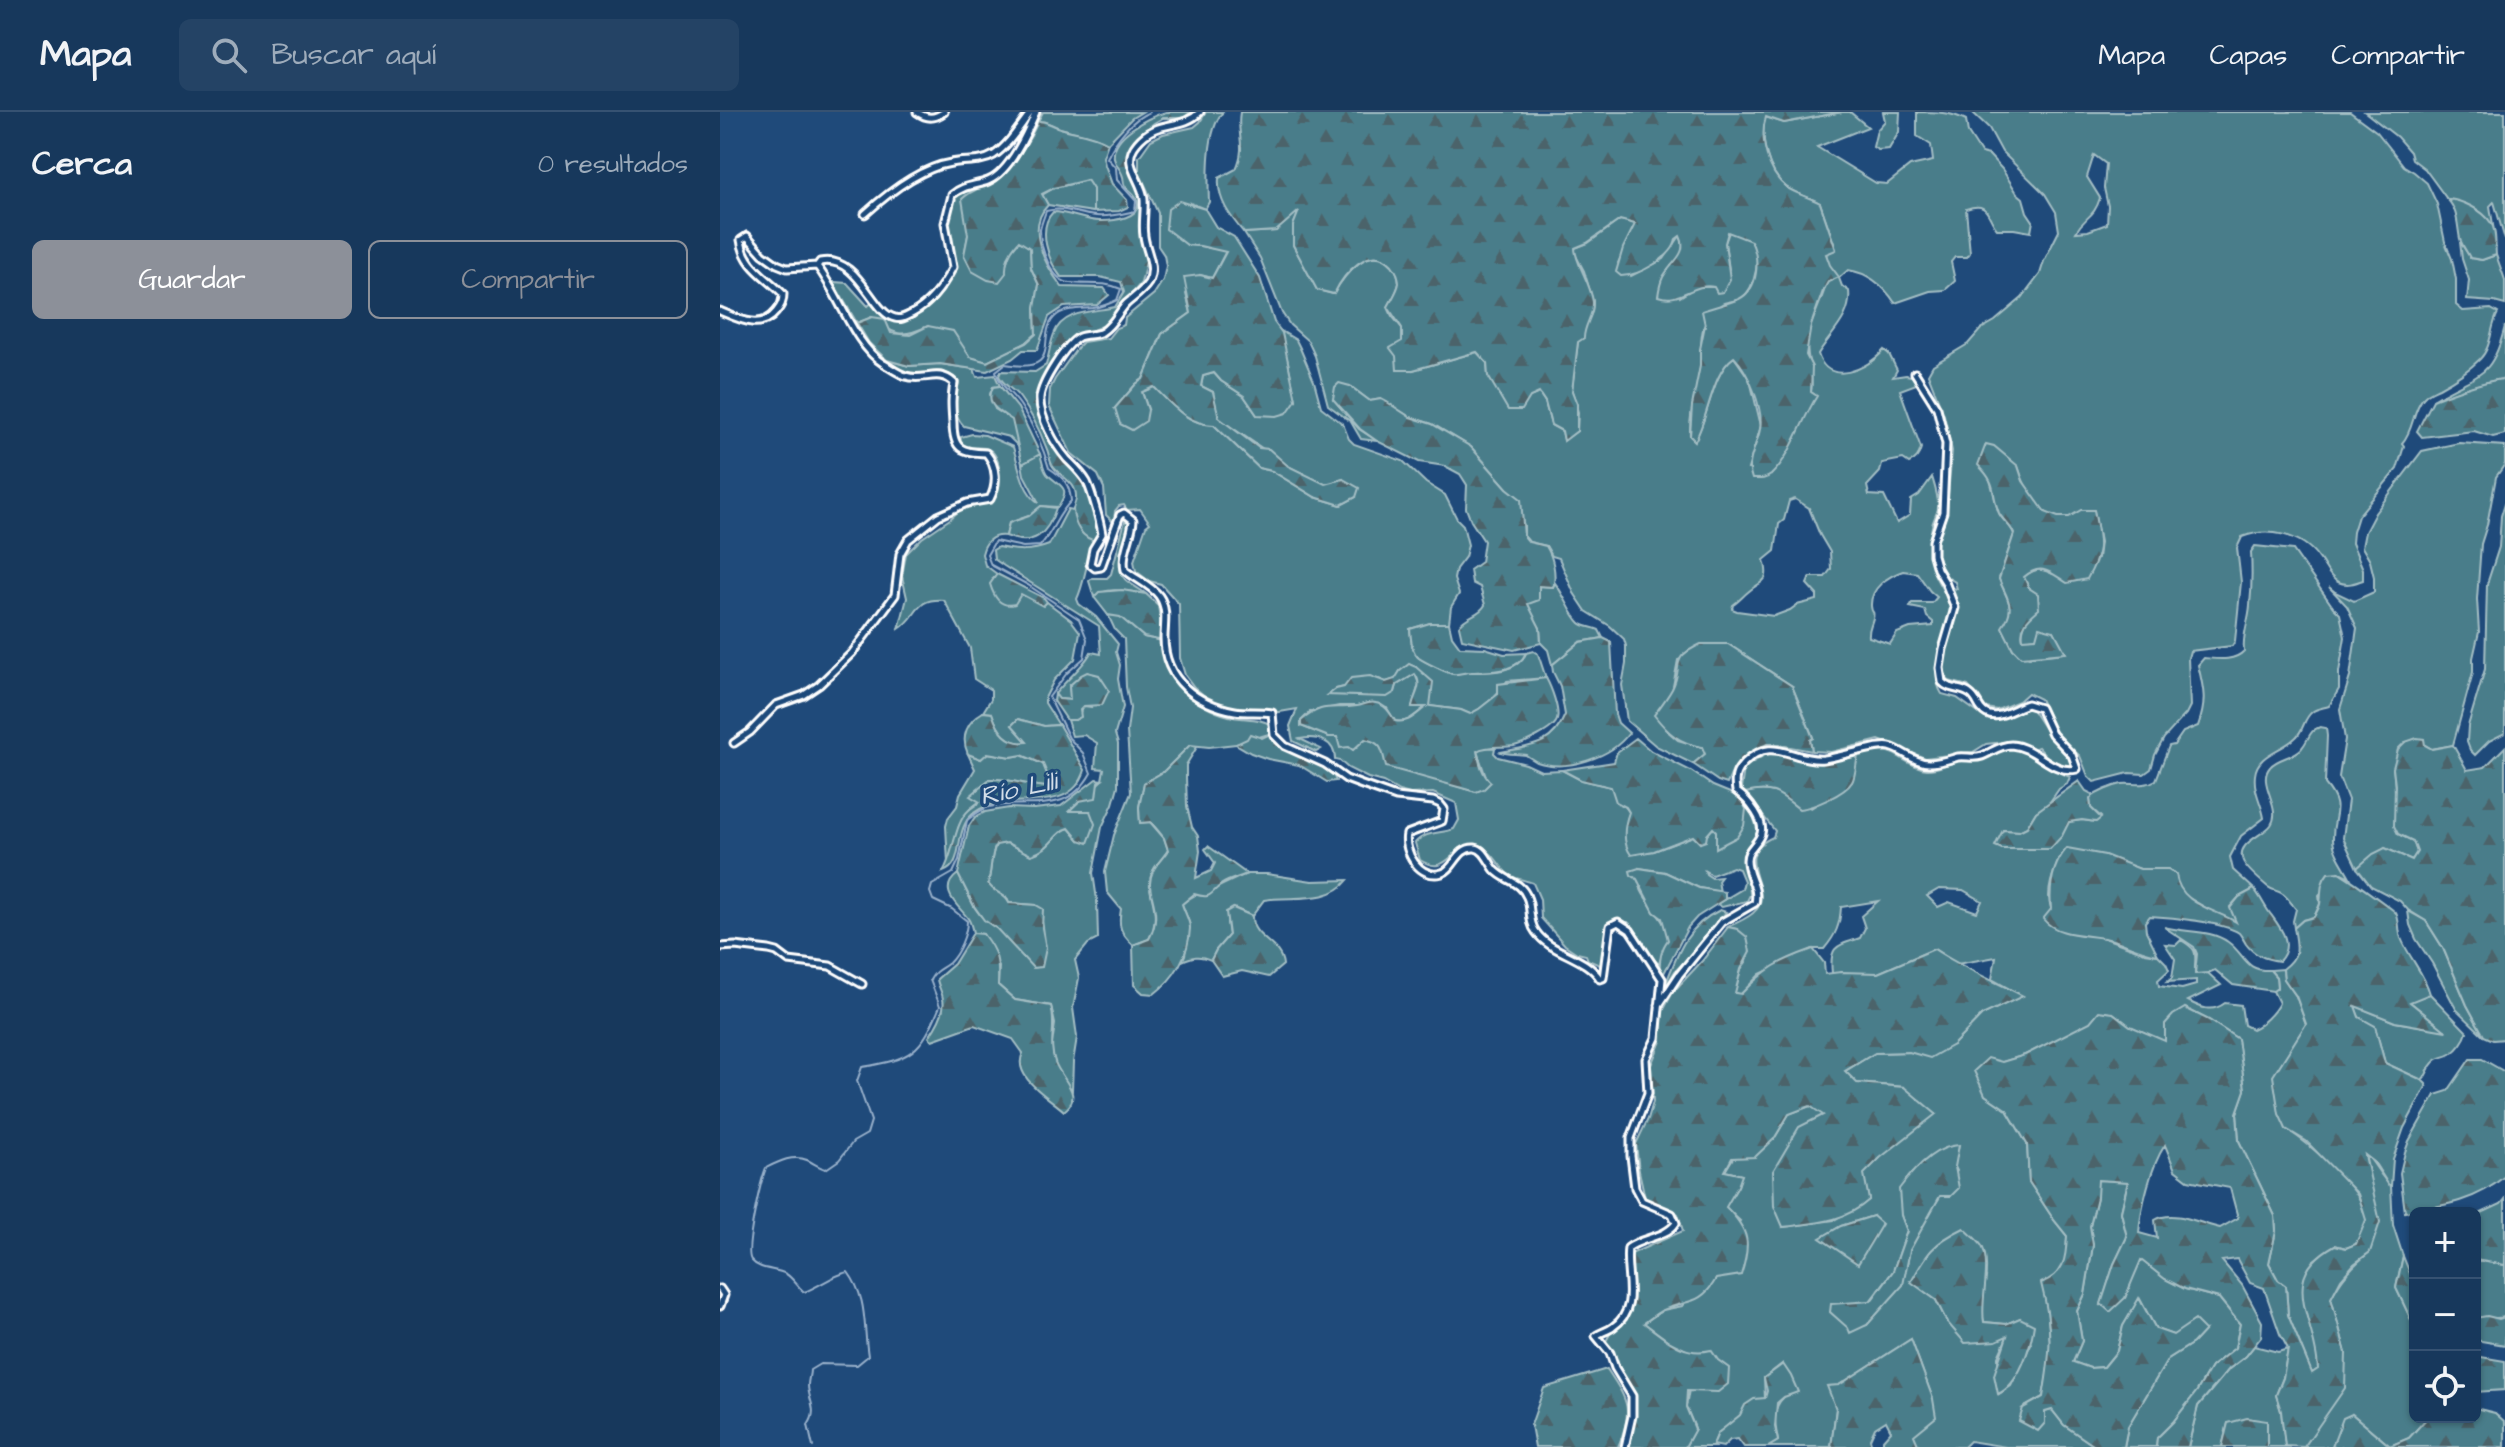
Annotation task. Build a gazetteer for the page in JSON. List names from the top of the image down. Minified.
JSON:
{"water":["Río Lili"],"page":{"header":"Mapa","search":"Buscar aquí","nav":["Mapa","Capas","Compartir"],"heading":["Cerca","0 resultados"],"buttons":["Guardar","Compartir"],"map_buttons":["+","−"]}}
